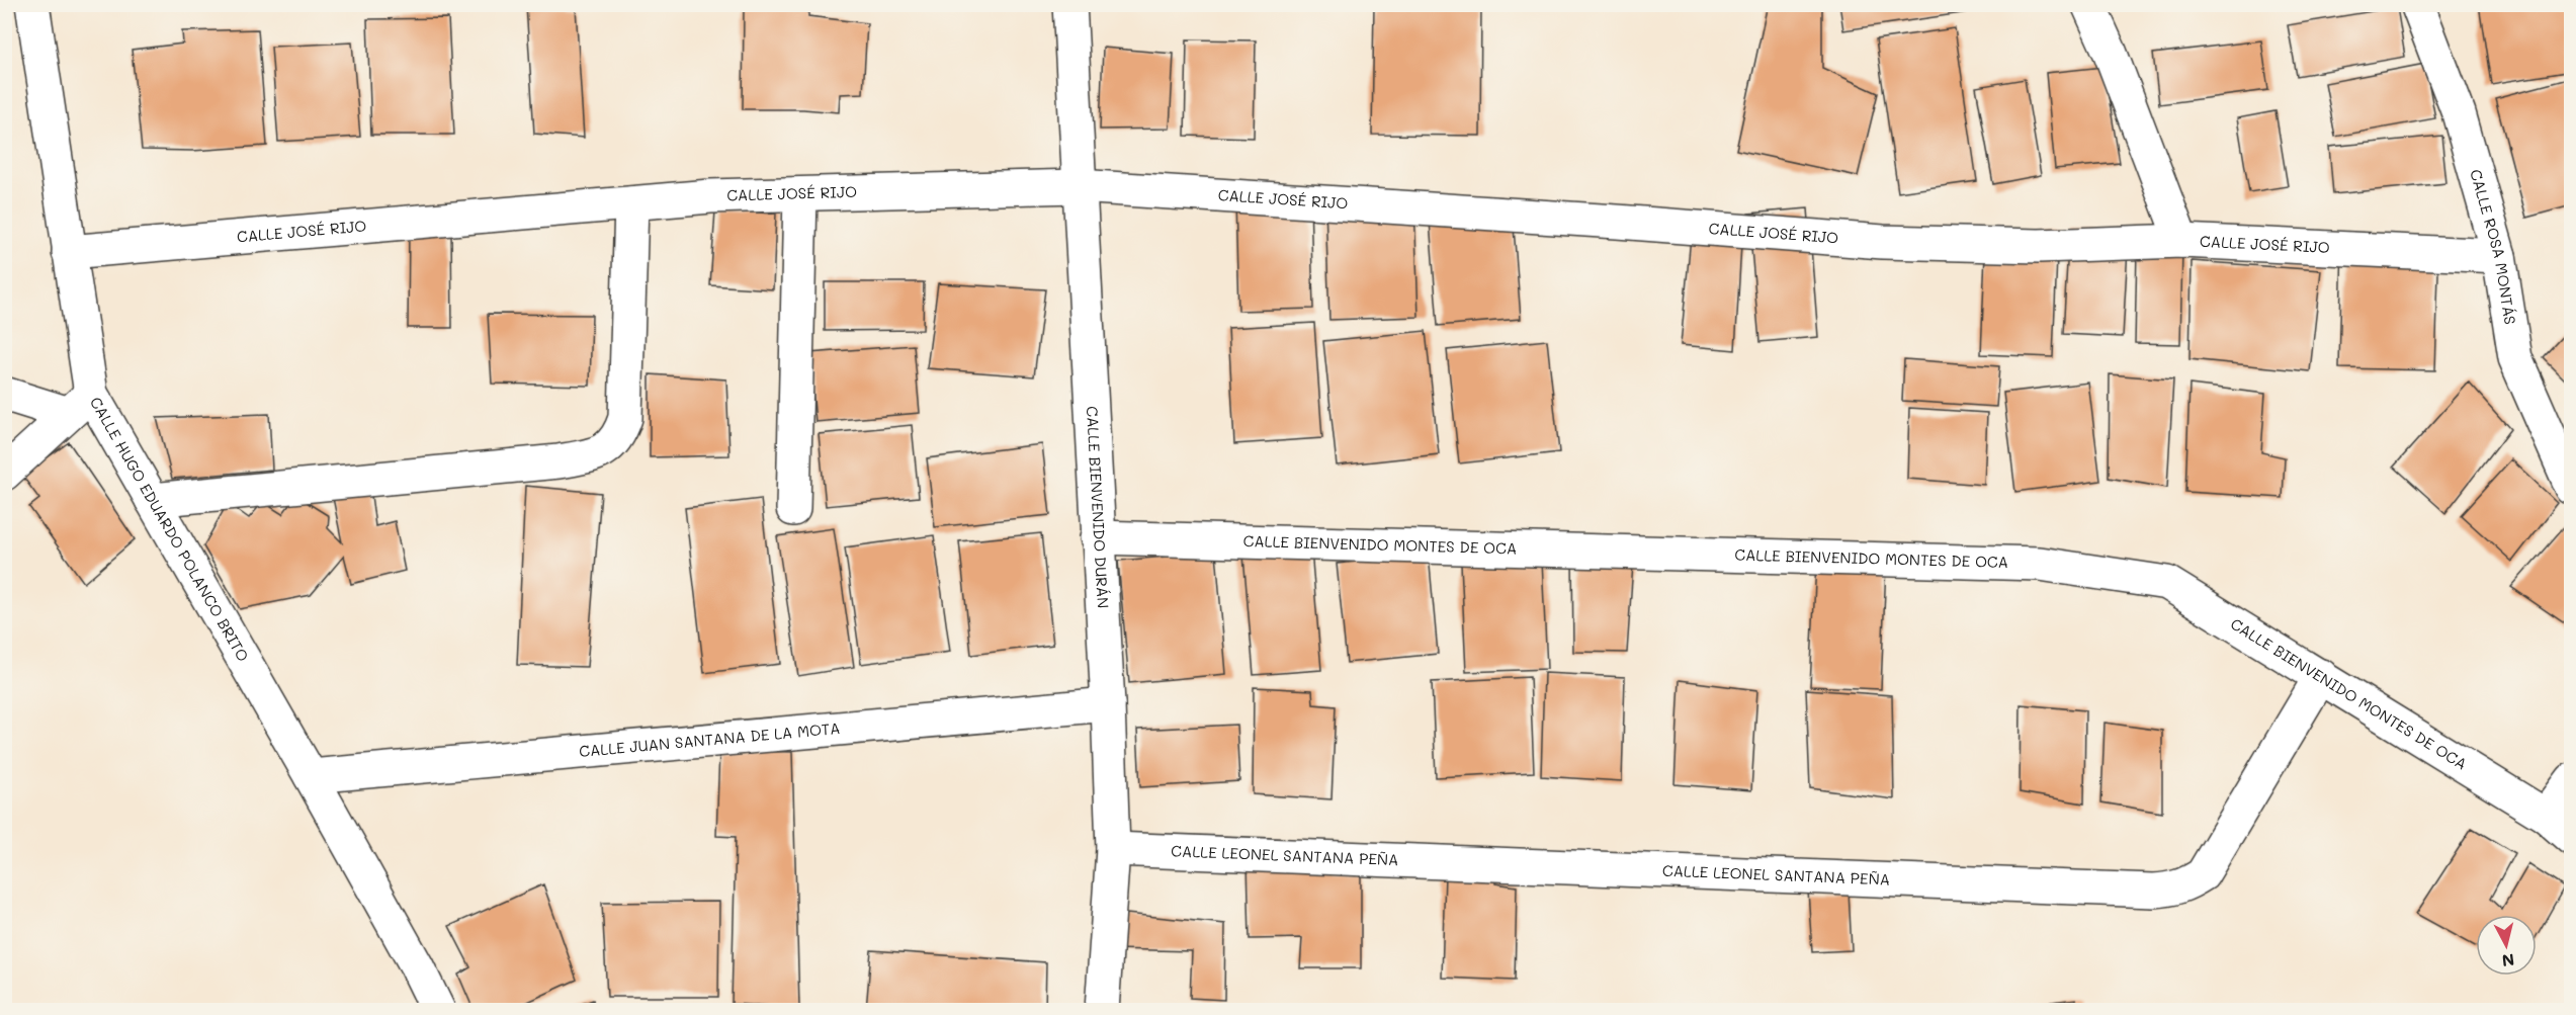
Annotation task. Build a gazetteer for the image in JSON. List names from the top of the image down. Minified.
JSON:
{"streets":{"street":["CALLE JOSÉ RIJO","CALLE ROSA MONTÁS","CALLE BIENVENIDO DURÁN","CALLE HUGO EDUARDO POLANCO BRITO","CALLE BIENVENIDO MONTES DE OCA","CALLE JUAN SANTANA DE LA MOTA","CALLE LEONEL SANTANA PEÑA"]},"crossings":[["CALLE JOSÉ RIJO","CALLE ROSA MONTÁS"],["CALLE JOSÉ RIJO","CALLE BIENVENIDO DURÁN"],["CALLE JOSÉ RIJO","CALLE HUGO EDUARDO POLANCO BRITO"],["CALLE BIENVENIDO DURÁN","CALLE BIENVENIDO MONTES DE OCA"],["CALLE BIENVENIDO DURÁN","CALLE JUAN SANTANA DE LA MOTA"],["CALLE BIENVENIDO DURÁN","CALLE LEONEL SANTANA PEÑA"],["CALLE HUGO EDUARDO POLANCO BRITO","CALLE JUAN SANTANA DE LA MOTA"],["CALLE BIENVENIDO MONTES DE OCA","CALLE LEONEL SANTANA PEÑA"]],"north":"bottom"}
